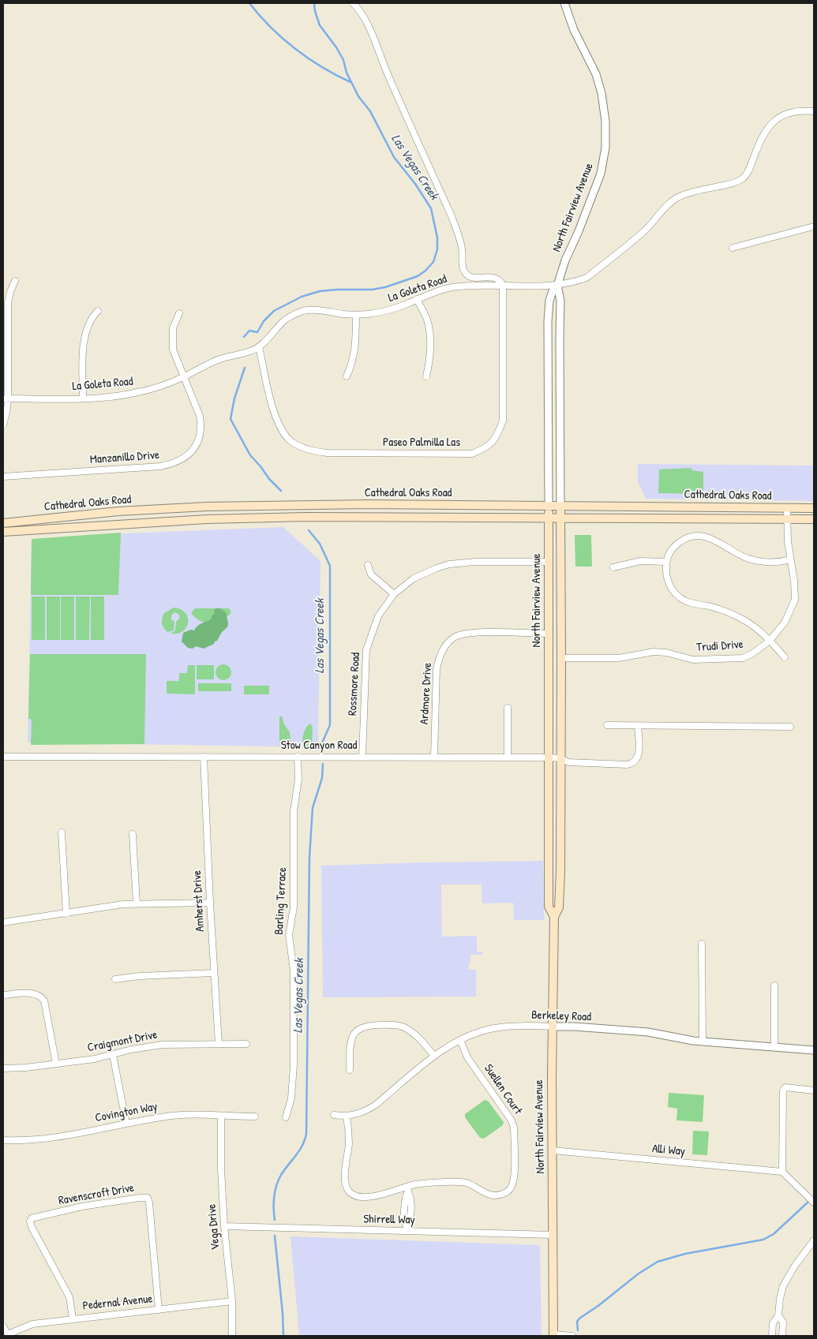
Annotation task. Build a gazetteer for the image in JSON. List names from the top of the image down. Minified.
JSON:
{"streets":{"main road":["North Fairview Avenue","Cathedral Oaks Road"],"street":["La Goleta Road","Paseo Palmilla Las","Manzanillo Drive","Trudi Drive","Rossmore Road","Ardmore Drive","Stow Canyon Road","Amherst Drive","Barling Terrace","Berkeley Road","Craigmont Drive","Suellen Court","Covington Way","Alli Way","Ravenscroft Drive","Shirrell Way","Vega Drive","Pedernal Avenue"]},"crossings":[["North Fairview Avenue","La Goleta Road"],["North Fairview Avenue","Cathedral Oaks Road"],["North Fairview Avenue","Trudi Drive"],["North Fairview Avenue","Rossmore Road"],["North Fairview Avenue","Ardmore Drive"],["North Fairview Avenue","Stow Canyon Road"],["North Fairview Avenue","Berkeley Road"],["North Fairview Avenue","Alli Way"],["North Fairview Avenue","Shirrell Way"],["La Goleta Road","Paseo Palmilla Las"],["La Goleta Road","Manzanillo Drive"],["Cathedral Oaks Road","Trudi Drive"],["Rossmore Road","Stow Canyon Road"],["Ardmore Drive","Stow Canyon Road"],["Stow Canyon Road","Amherst Drive"],["Stow Canyon Road","Barling Terrace"],["Amherst Drive","Craigmont Drive"],["Berkeley Road","Suellen Court"],["Covington Way","Vega Drive"],["Ravenscroft Drive","Pedernal Avenue"],["Shirrell Way","Vega Drive"],["Vega Drive","Pedernal Avenue"]],"water":["Las Vegas Creek"]}
